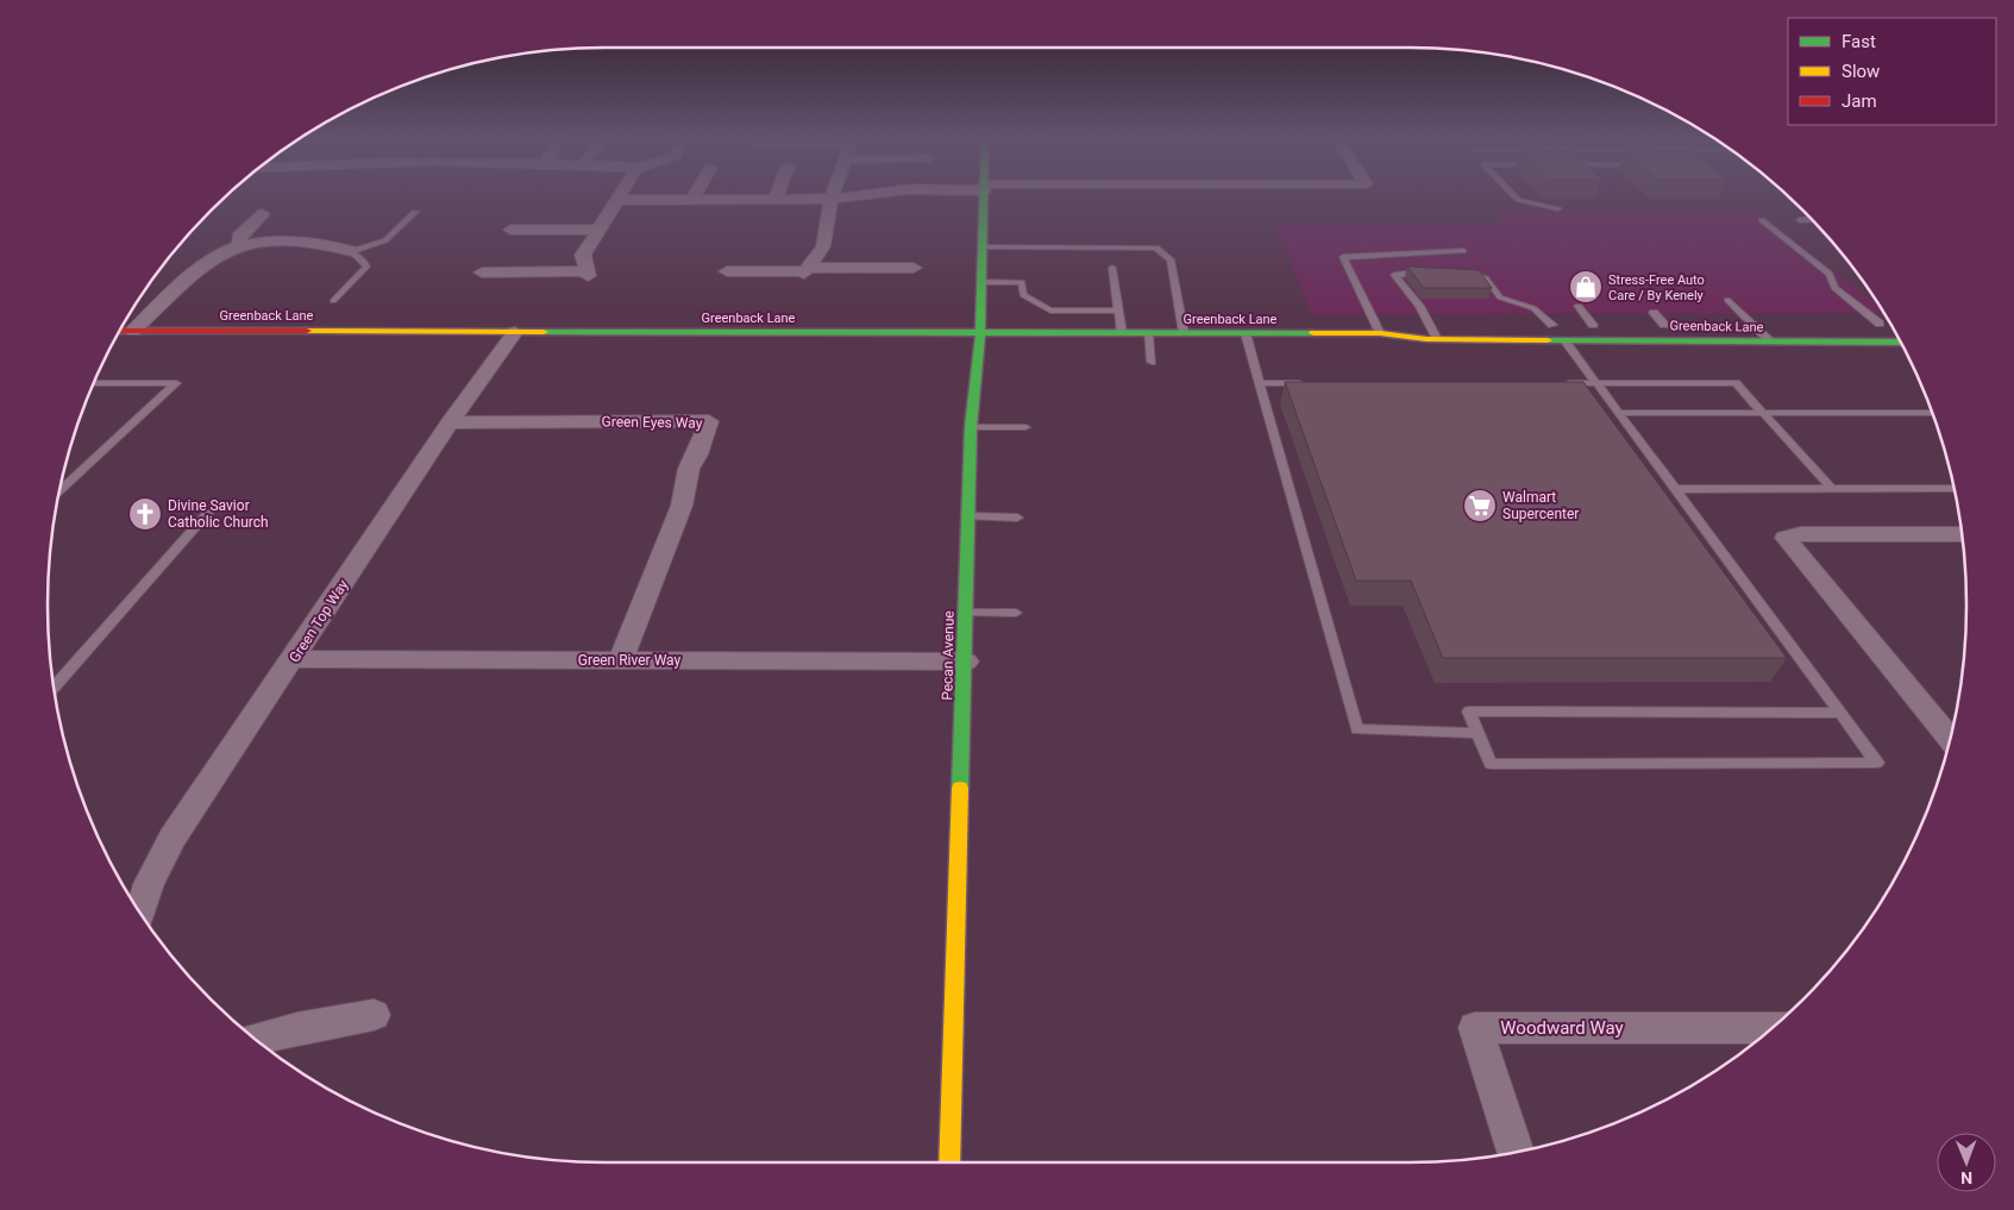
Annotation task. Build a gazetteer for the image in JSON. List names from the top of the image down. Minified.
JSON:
{"streets":{"main road":["Greenback Lane","Pecan Avenue"],"street":["Green Eyes Way","Green Top Way","Green River Way","Woodward Way"]},"crossings":[["Greenback Lane","Green Top Way"],["Greenback Lane","Pecan Avenue"],["Green Eyes Way","Green Top Way"],["Green Eyes Way","Green River Way"],["Green Top Way","Green River Way"],["Pecan Avenue","Green River Way"]],"places":{"shop":["Stress-Free Auto Care / By Kenely"],"supermarket":["Walmart Supercenter"],"church":["Divine Savior Catholic Church"]},"legend":["Fast","Slow","Jam"],"north":"bottom"}
